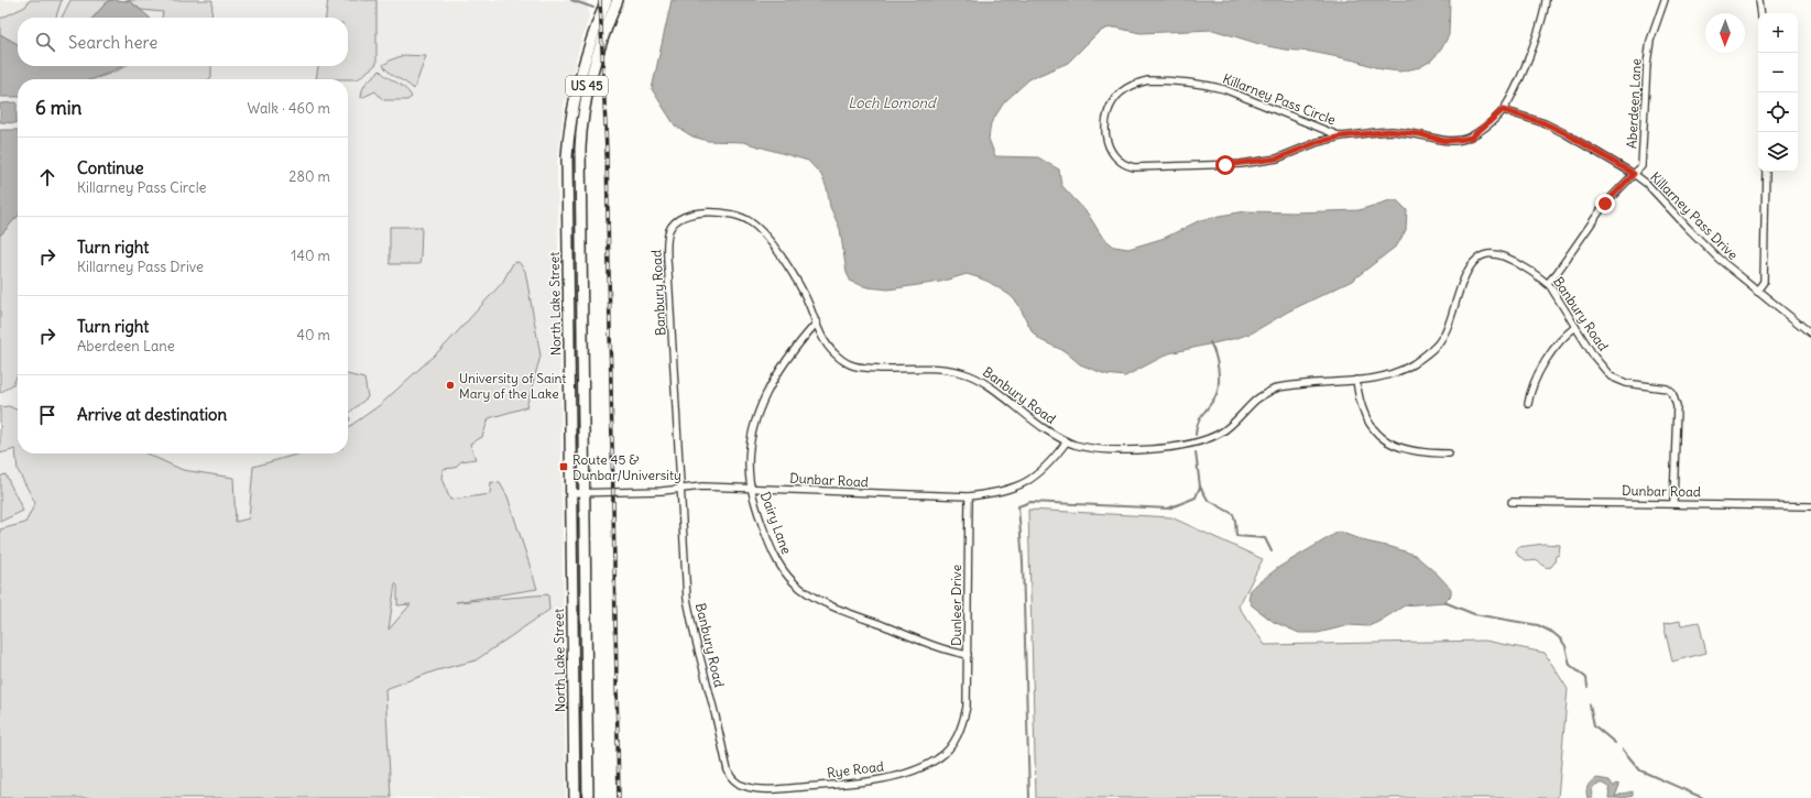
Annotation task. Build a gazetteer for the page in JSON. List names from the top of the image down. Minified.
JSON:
{"streets":{"main road":["US 45","North Lake Street"],"street":["Killarney Pass Circle","Aberdeen Lane","Killarney Pass Drive","Banbury Road","Dunbar Road","Dairy Lane","Dunleer Drive","Rye Road"]},"crossings":[["Killarney Pass Circle","Killarney Pass Drive"],["Aberdeen Lane","Killarney Pass Drive"],["Aberdeen Lane","Banbury Road"],["Banbury Road","Dunbar Road"],["Banbury Road","Dairy Lane"],["Banbury Road","Rye Road"],["North Lake Street","Dunbar Road"],["Dunbar Road","Dairy Lane"],["Dunbar Road","Dunleer Drive"],["Dairy Lane","Dunleer Drive"],["Dunleer Drive","Rye Road"]],"water":["Loch Lomond"],"places":{"other":["University of Saint Mary of the Lake"],"transit":["Route 45 & Dunbar/University"]},"north":"bottom","page":{"map_buttons":["+","−"],"search":"Search here","heading":["6 min","Walk · 460 m"],"list":[["Continue","Killarney Pass Circle","280 m"],["Turn right","Killarney Pass Drive","140 m"],["Turn right","Aberdeen Lane","40 m"],"Arrive at destination"]}}
